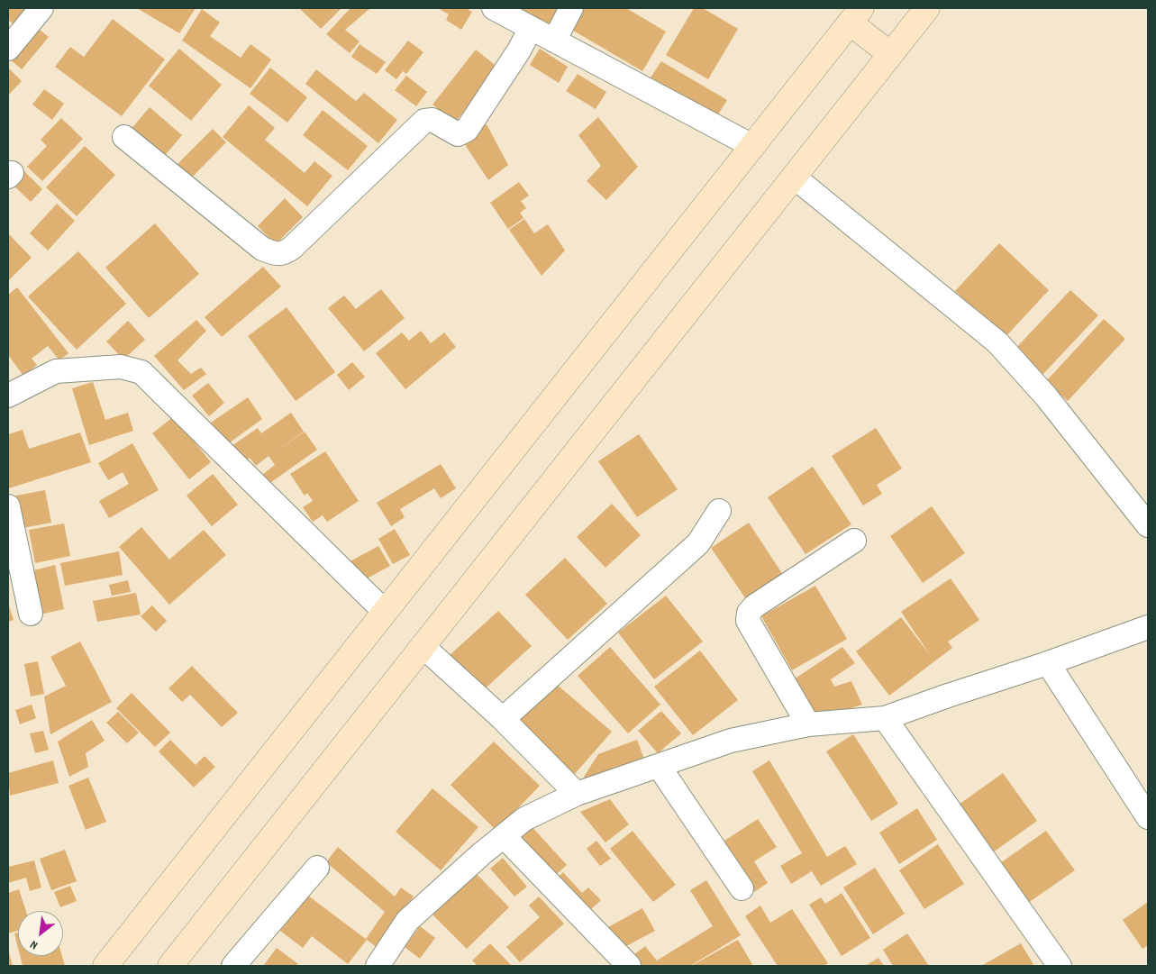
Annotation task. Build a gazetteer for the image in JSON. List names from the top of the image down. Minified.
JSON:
{"north":"bottom left"}
